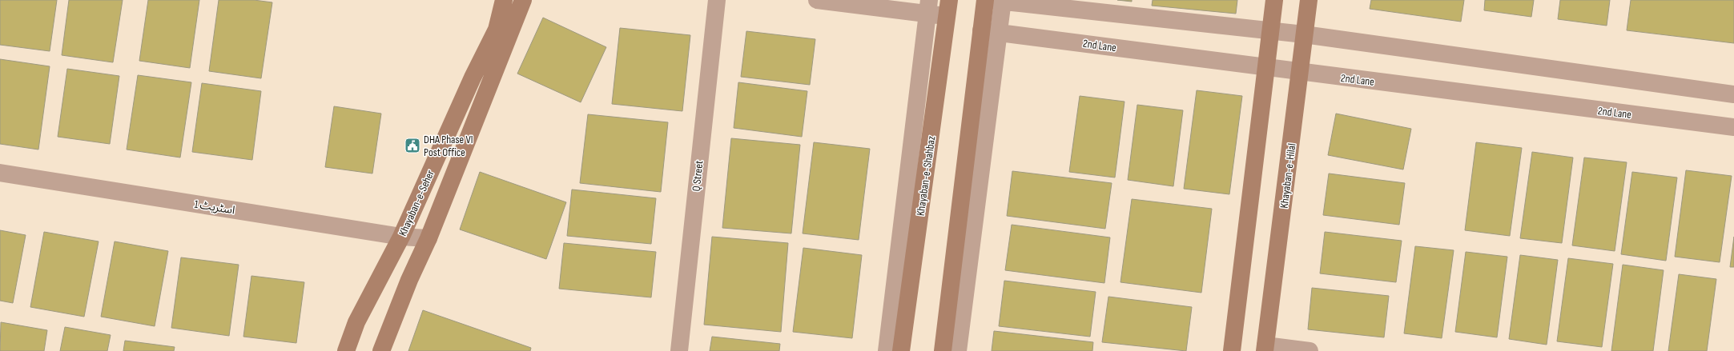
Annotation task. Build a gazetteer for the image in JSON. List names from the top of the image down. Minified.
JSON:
{"streets":{"street":["2nd Lane","Q Street","Khayaban-e-Shahbaz","Khayaban-e-Hilal","Khayaban-e-Seher","اسٹریٹ 1"]},"crossings":[["2nd Lane","Khayaban-e-Hilal"],["Khayaban-e-Seher","اسٹریٹ 1"]],"places":{"public building":["DHA Phase VI Post Office"]}}
